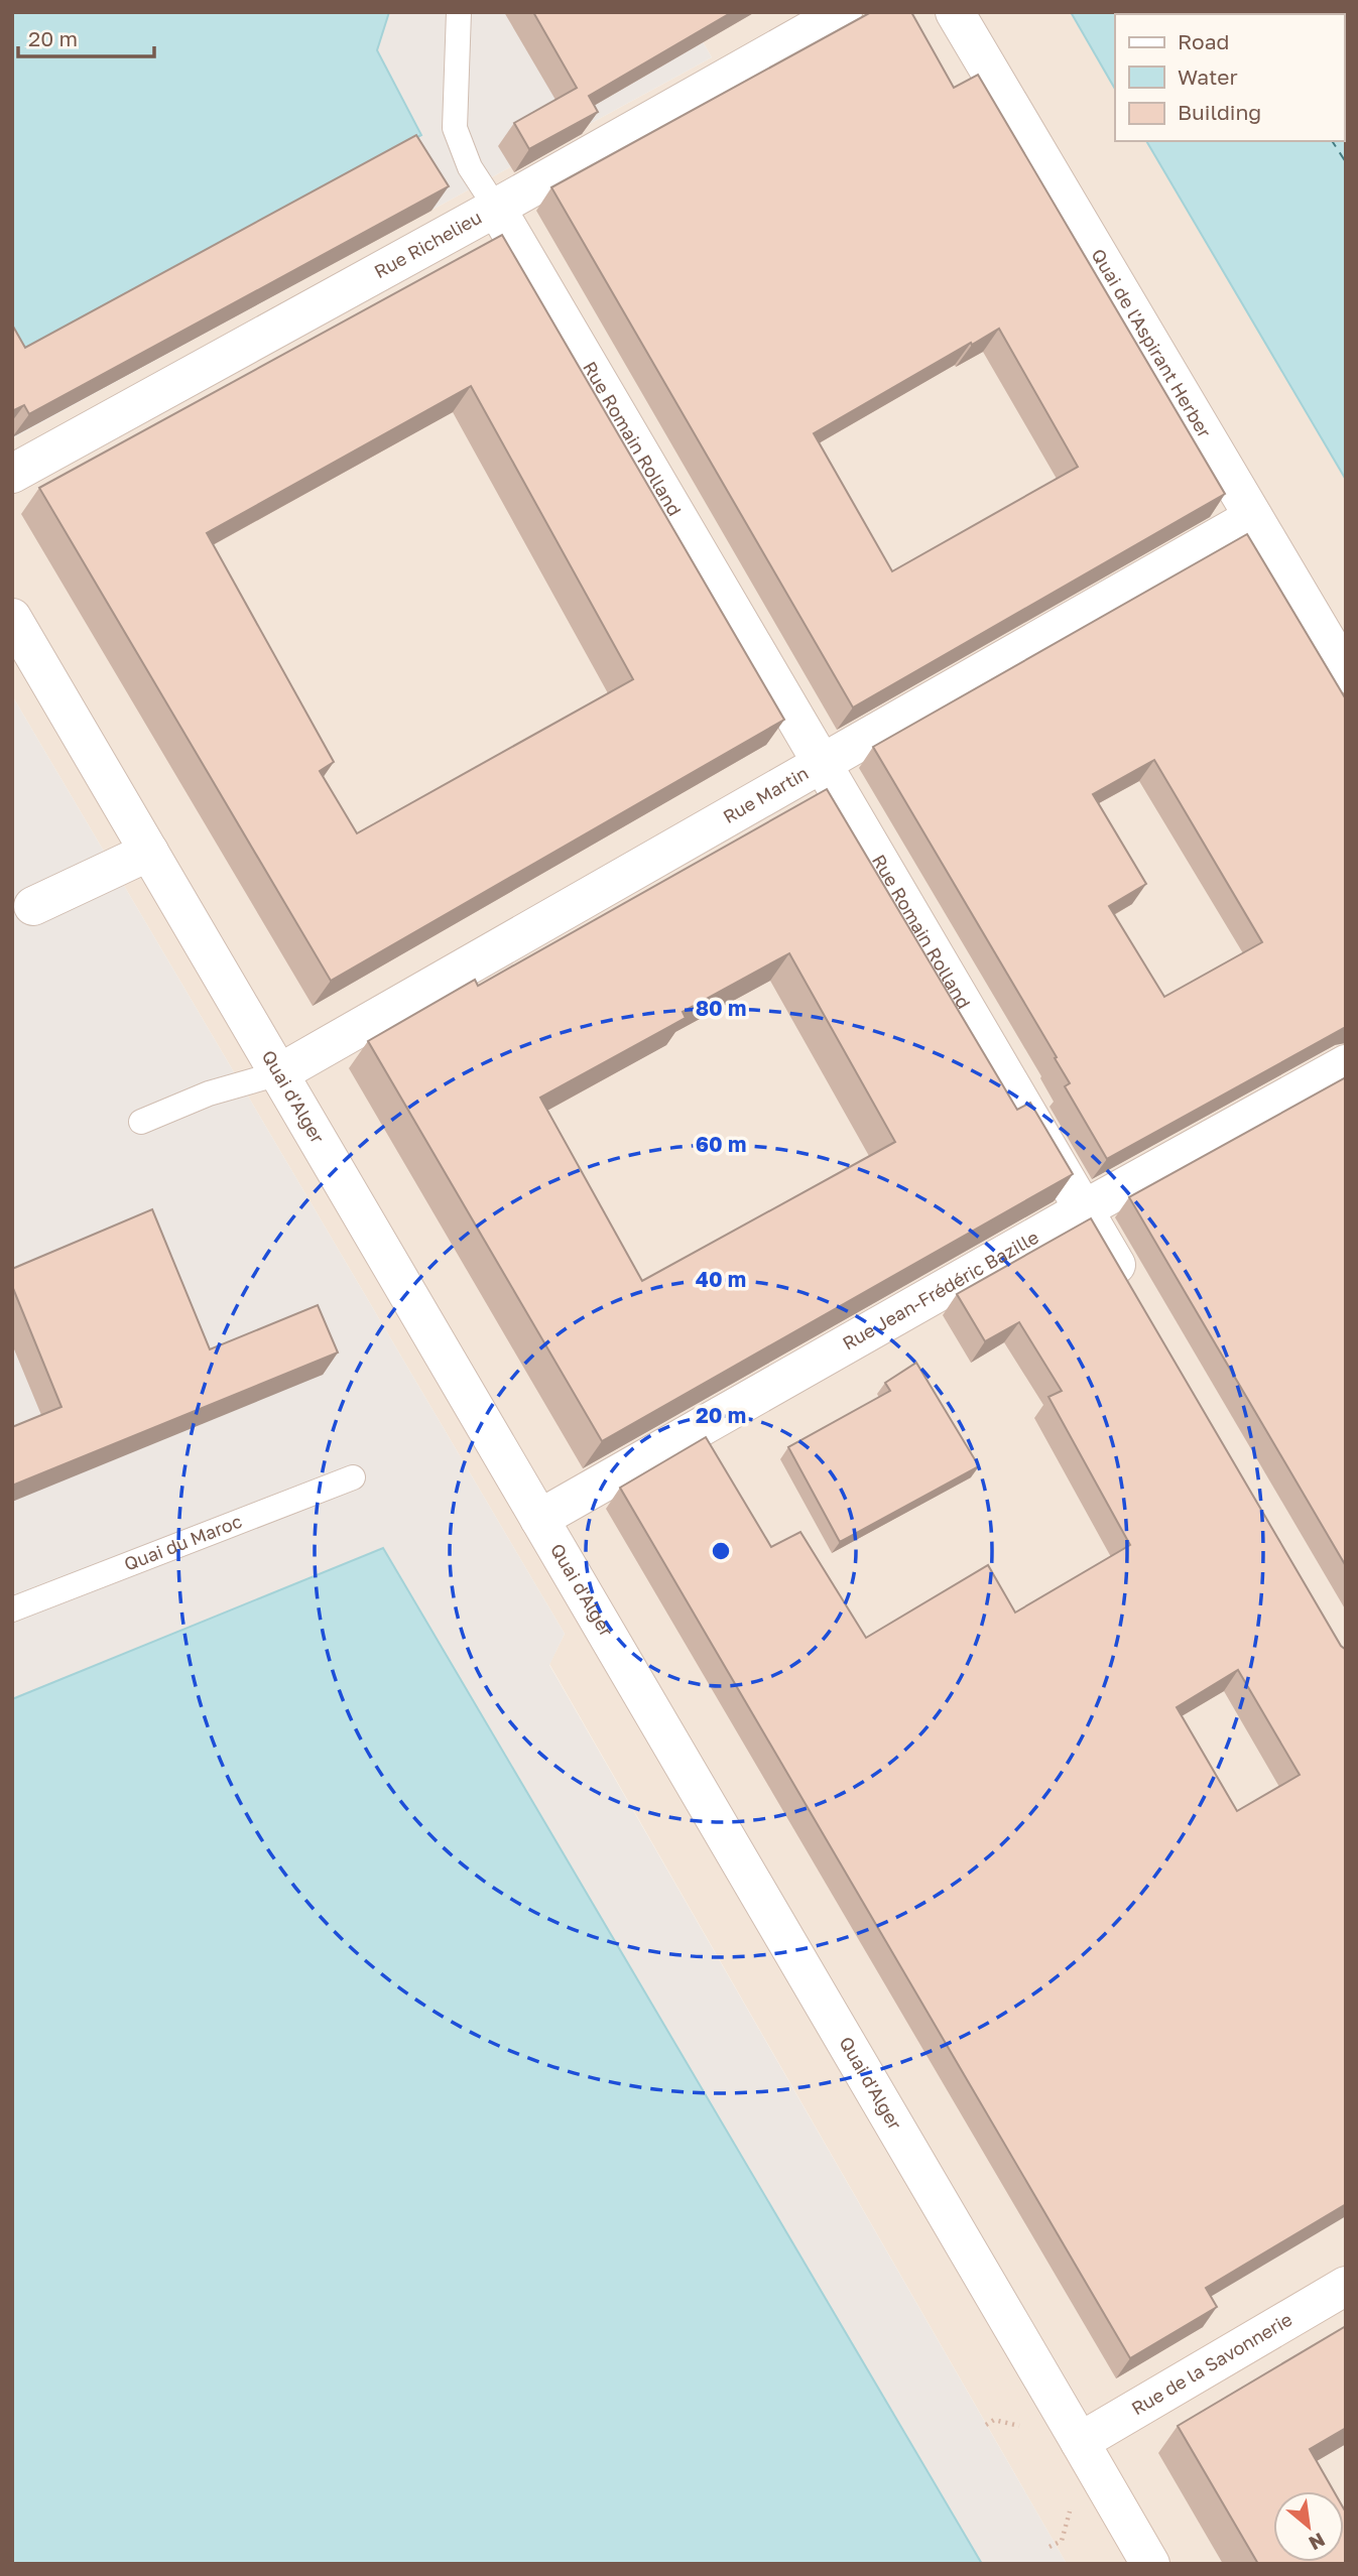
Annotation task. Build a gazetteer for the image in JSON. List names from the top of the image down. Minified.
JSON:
{"streets":{"street":["Rue Richelieu","Quai de l'Aspirant Herber","Rue Romain Rolland","Rue Martin","Quai d'Alger","Rue Jean-Frédéric Bazille","Rue de la Savonnerie"],"lane":["Quai du Maroc"]},"crossings":[["Rue Richelieu","Rue Romain Rolland"],["Quai de l'Aspirant Herber","Rue Martin"],["Rue Romain Rolland","Rue Martin"],["Rue Romain Rolland","Rue Jean-Frédéric Bazille"],["Rue Martin","Quai d'Alger"],["Quai d'Alger","Rue Jean-Frédéric Bazille"],["Quai d'Alger","Rue de la Savonnerie"]],"legend":["Road","Water","Building"],"scale_bar":"20 m","north":"bottom right","rings":["80 m","60 m","40 m","20 m"]}
